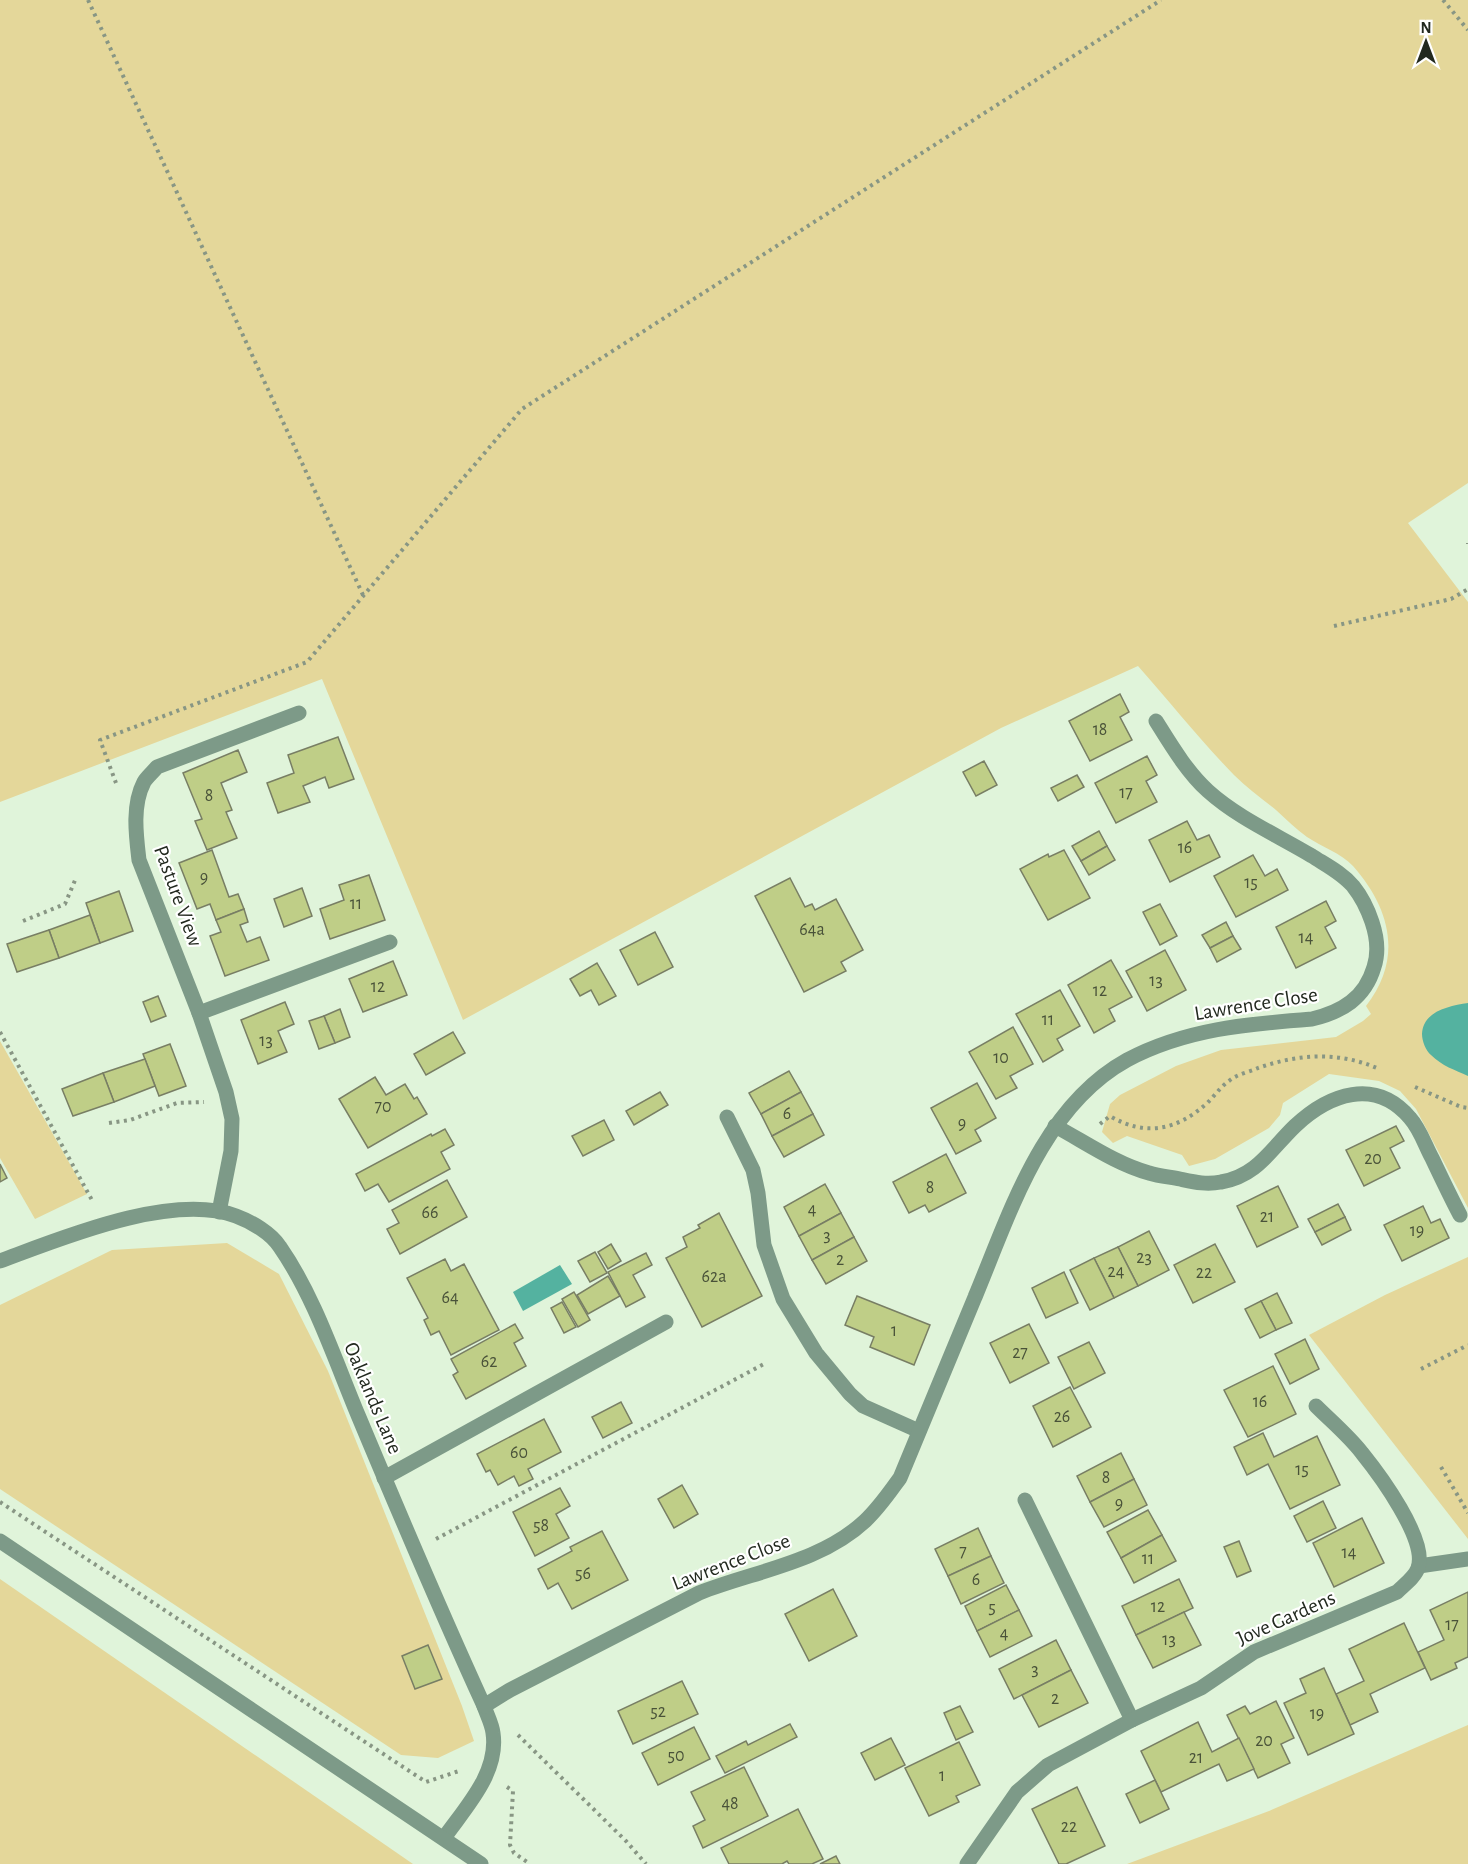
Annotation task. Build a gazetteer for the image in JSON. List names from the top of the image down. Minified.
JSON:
{"streets":{"street":["Pasture View","Lawrence Close","Oaklands Lane","Jove Gardens"]},"crossings":[["Pasture View","Oaklands Lane"],["Lawrence Close","Oaklands Lane"]],"house_numbers":["18","17","8","16","9","15","11","64a","14","13","12","12","11","13","10","70","6","9","20","8","4","66","21","19","3","23","2","24","22","62a","64","1","27","62","16","26","60","15","8","9","58","7","14","11","56","6","12","5","17","4","13","3","2","52","19","20","50","21","1","48","22"],"north":"top"}
